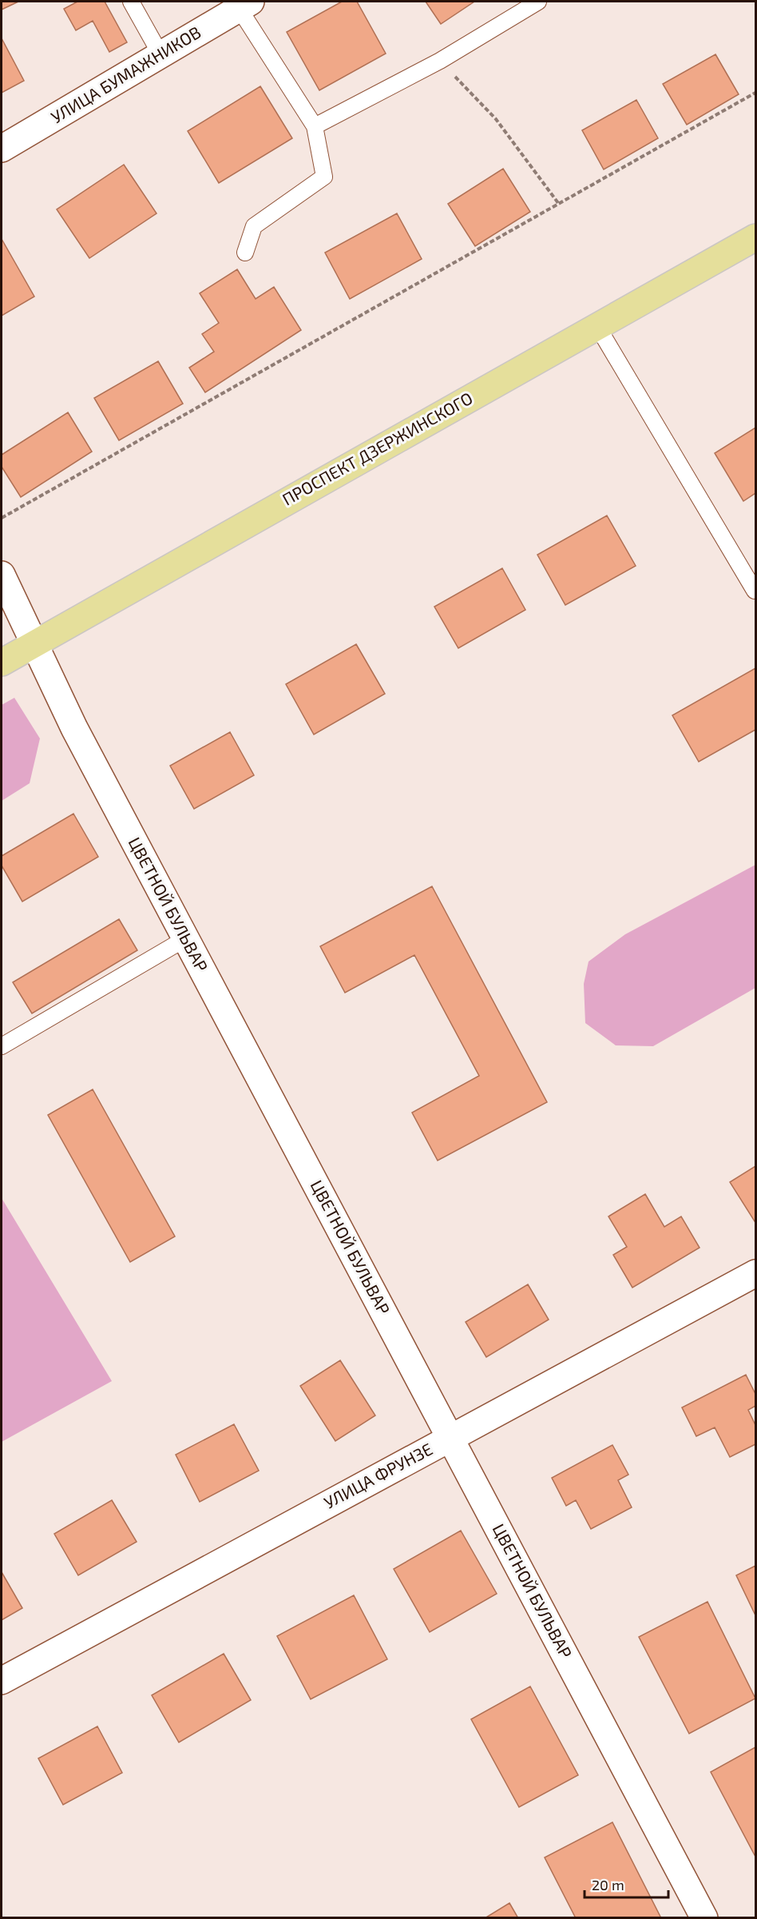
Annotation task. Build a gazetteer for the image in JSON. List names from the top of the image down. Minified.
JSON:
{"streets":{"main road":["ПРОСПЕКТ ДЗЕРЖИНСКОГО"],"street":["УЛИЦА БУМАЖНИКОВ","ЦВЕТНОЙ БУЛЬВАР","УЛИЦА ФРУНЗЕ"]},"crossings":[["ПРОСПЕКТ ДЗЕРЖИНСКОГО","ЦВЕТНОЙ БУЛЬВАР"],["ЦВЕТНОЙ БУЛЬВАР","УЛИЦА ФРУНЗЕ"]],"scale_bar":"20 m"}
